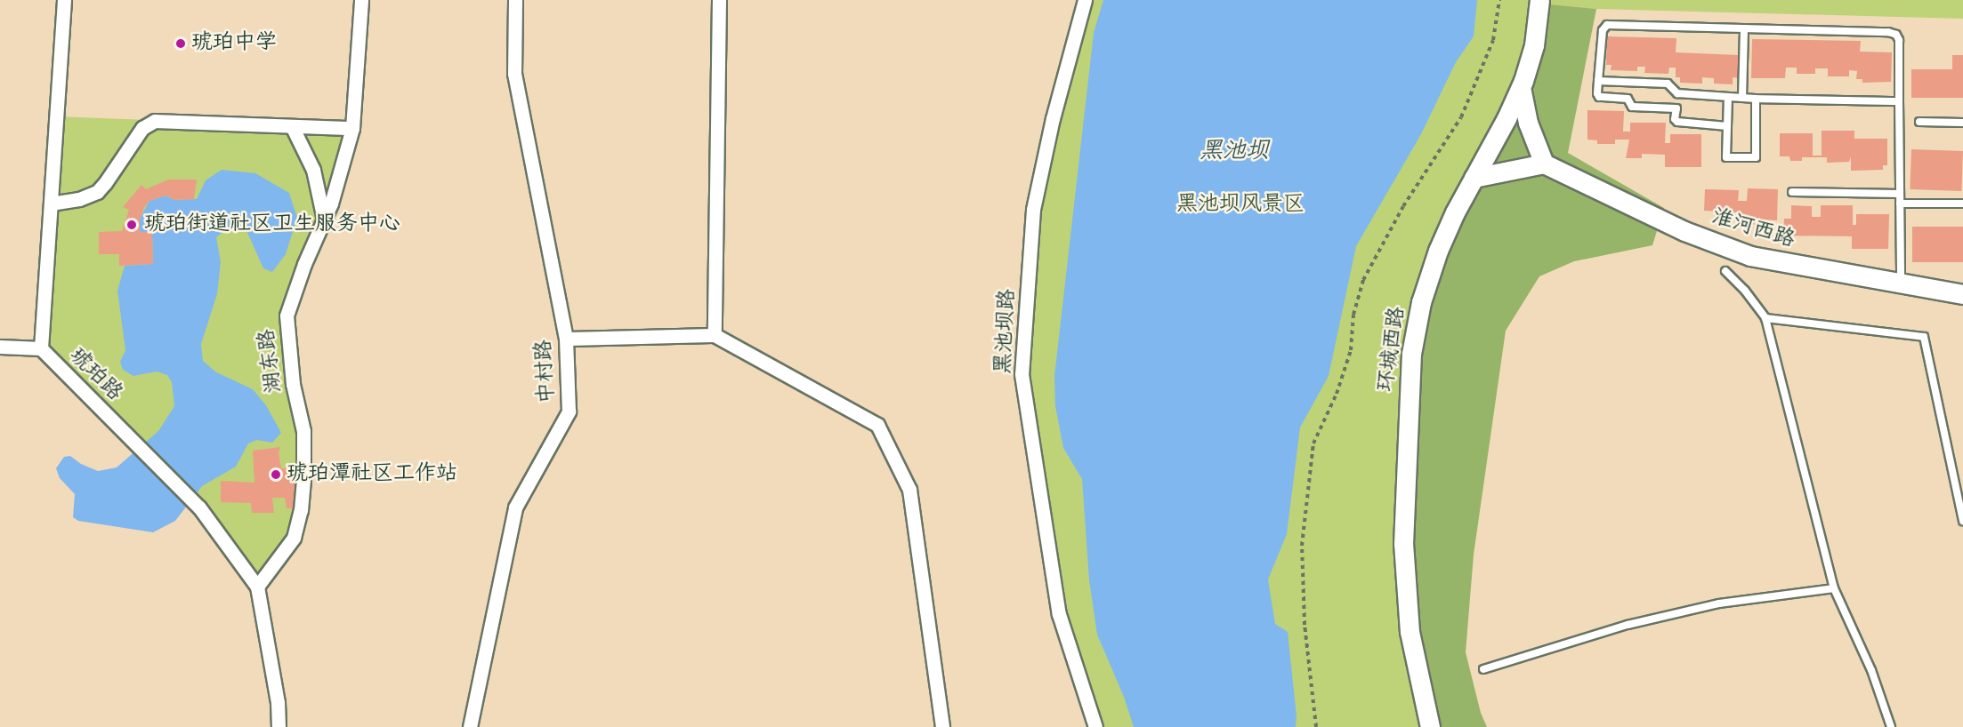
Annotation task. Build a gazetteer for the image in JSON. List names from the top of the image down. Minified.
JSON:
{"streets":{"street":["淮河西路","黑池坝路","环城西路","湖东路","中村路","琥珀路"]},"crossings":[["湖东路","琥珀路"]],"water":["黑池坝"],"parks":["黑池坝风景区"],"places":["琥珀中学","琥珀街道社区卫生服务中心","琥珀潭社区工作站"]}
